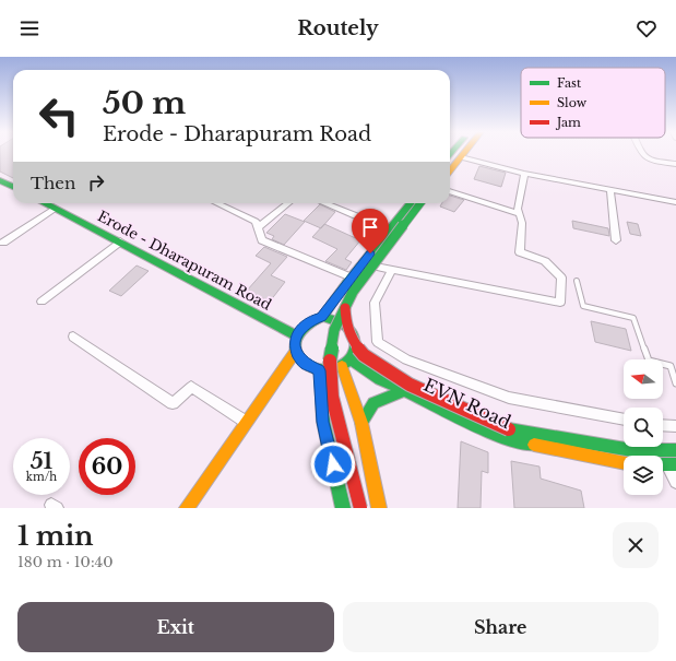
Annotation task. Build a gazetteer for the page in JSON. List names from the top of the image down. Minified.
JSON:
{"streets":{"main road":["Erode - Dharapuram Road","EVN Road"]},"crossings":[["Erode - Dharapuram Road","EVN Road"]],"legend":["Fast","Slow","Jam"],"north":"left","page":{"header":"Routely","turn":["50 m","Erode - Dharapuram Road"],"then":"Then","speed":"51 km/h","limit":"60","heading":["1 min","180 m · 10:40"],"buttons":["Exit","Share"]}}
